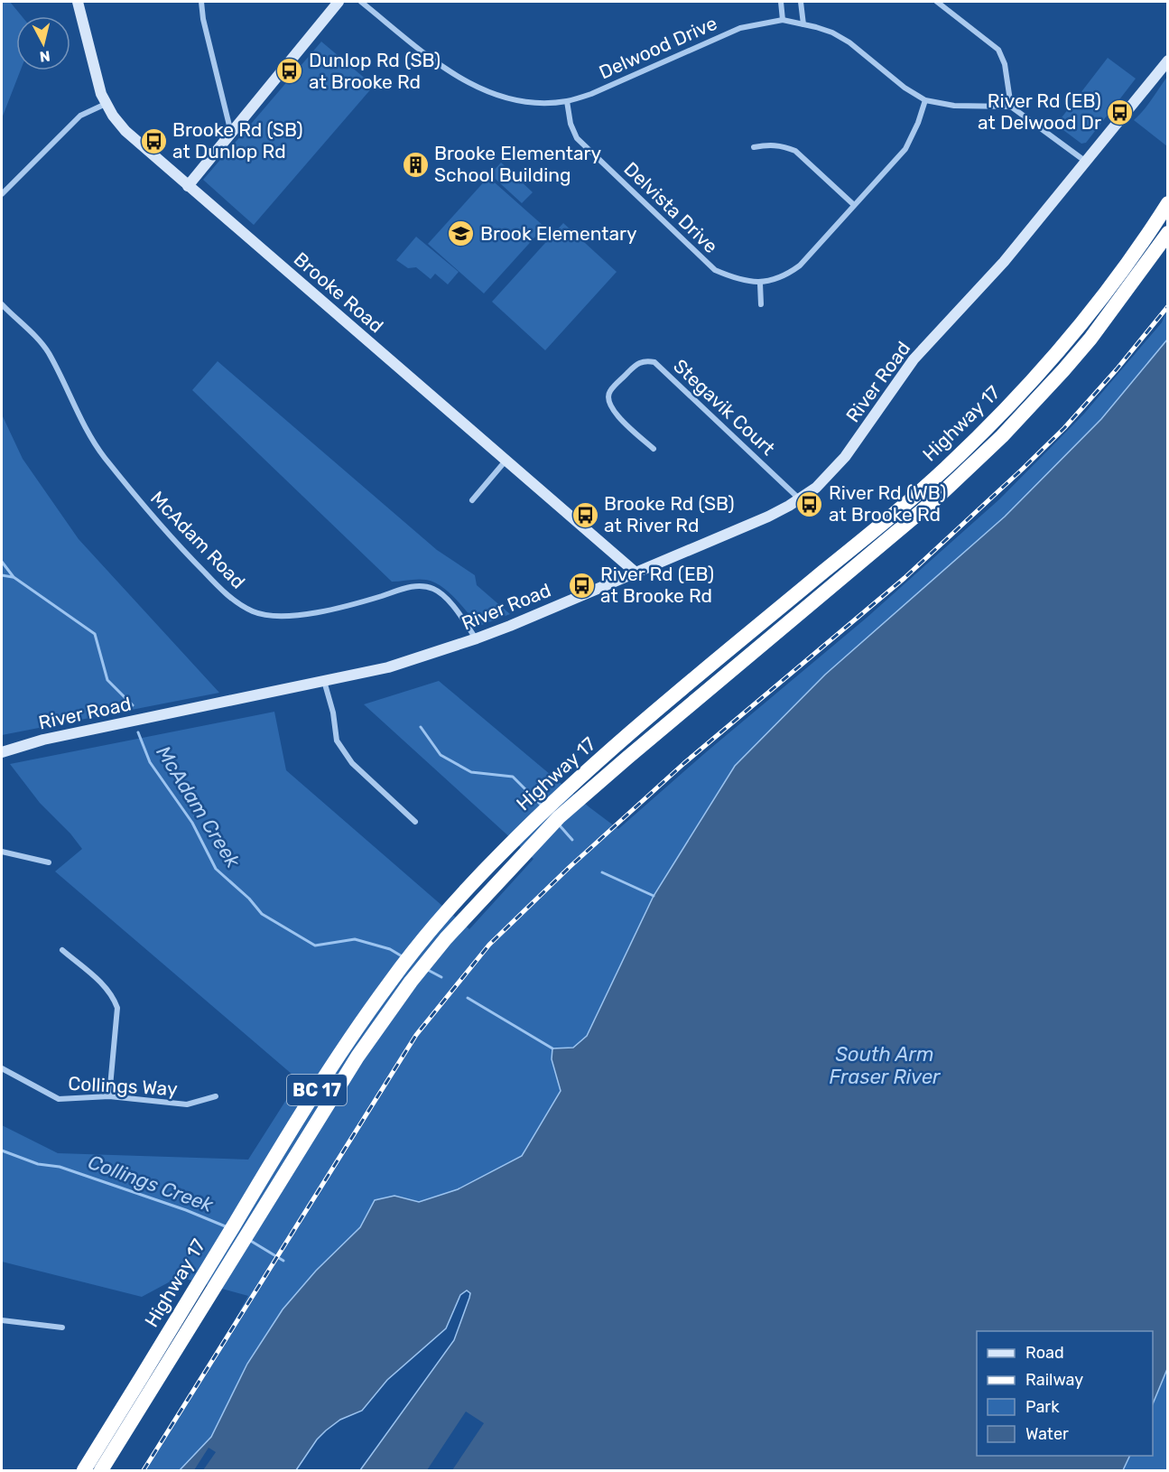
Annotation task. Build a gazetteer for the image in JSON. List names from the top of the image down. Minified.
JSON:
{"streets":{"highway":["Highway 17","BC 17"],"street":["Delwood Drive","Delvista Drive","Brooke Road","River Road","Stegavik Court","McAdam Road","Collings Way"]},"crossings":[["Delwood Drive","Delvista Drive"],["Brooke Road","River Road"],["River Road","Stegavik Court"],["River Road","McAdam Road"]],"water":["McAdam Creek","South Arm Fraser River","Collings Creek"],"places":{"bus stop":["Dunlop Rd (SB) at Brooke Rd","River Rd (EB) at Delwood Dr","Brooke Rd (SB) at Dunlop Rd","River Rd (WB) at Brooke Rd","Brooke Rd (SB) at River Rd","River Rd (EB) at Brooke Rd"],"building":["Brooke Elementary School Building"],"school or university":["Brook Elementary"]},"legend":["Road","Railway","Park","Water"],"north":"bottom"}
